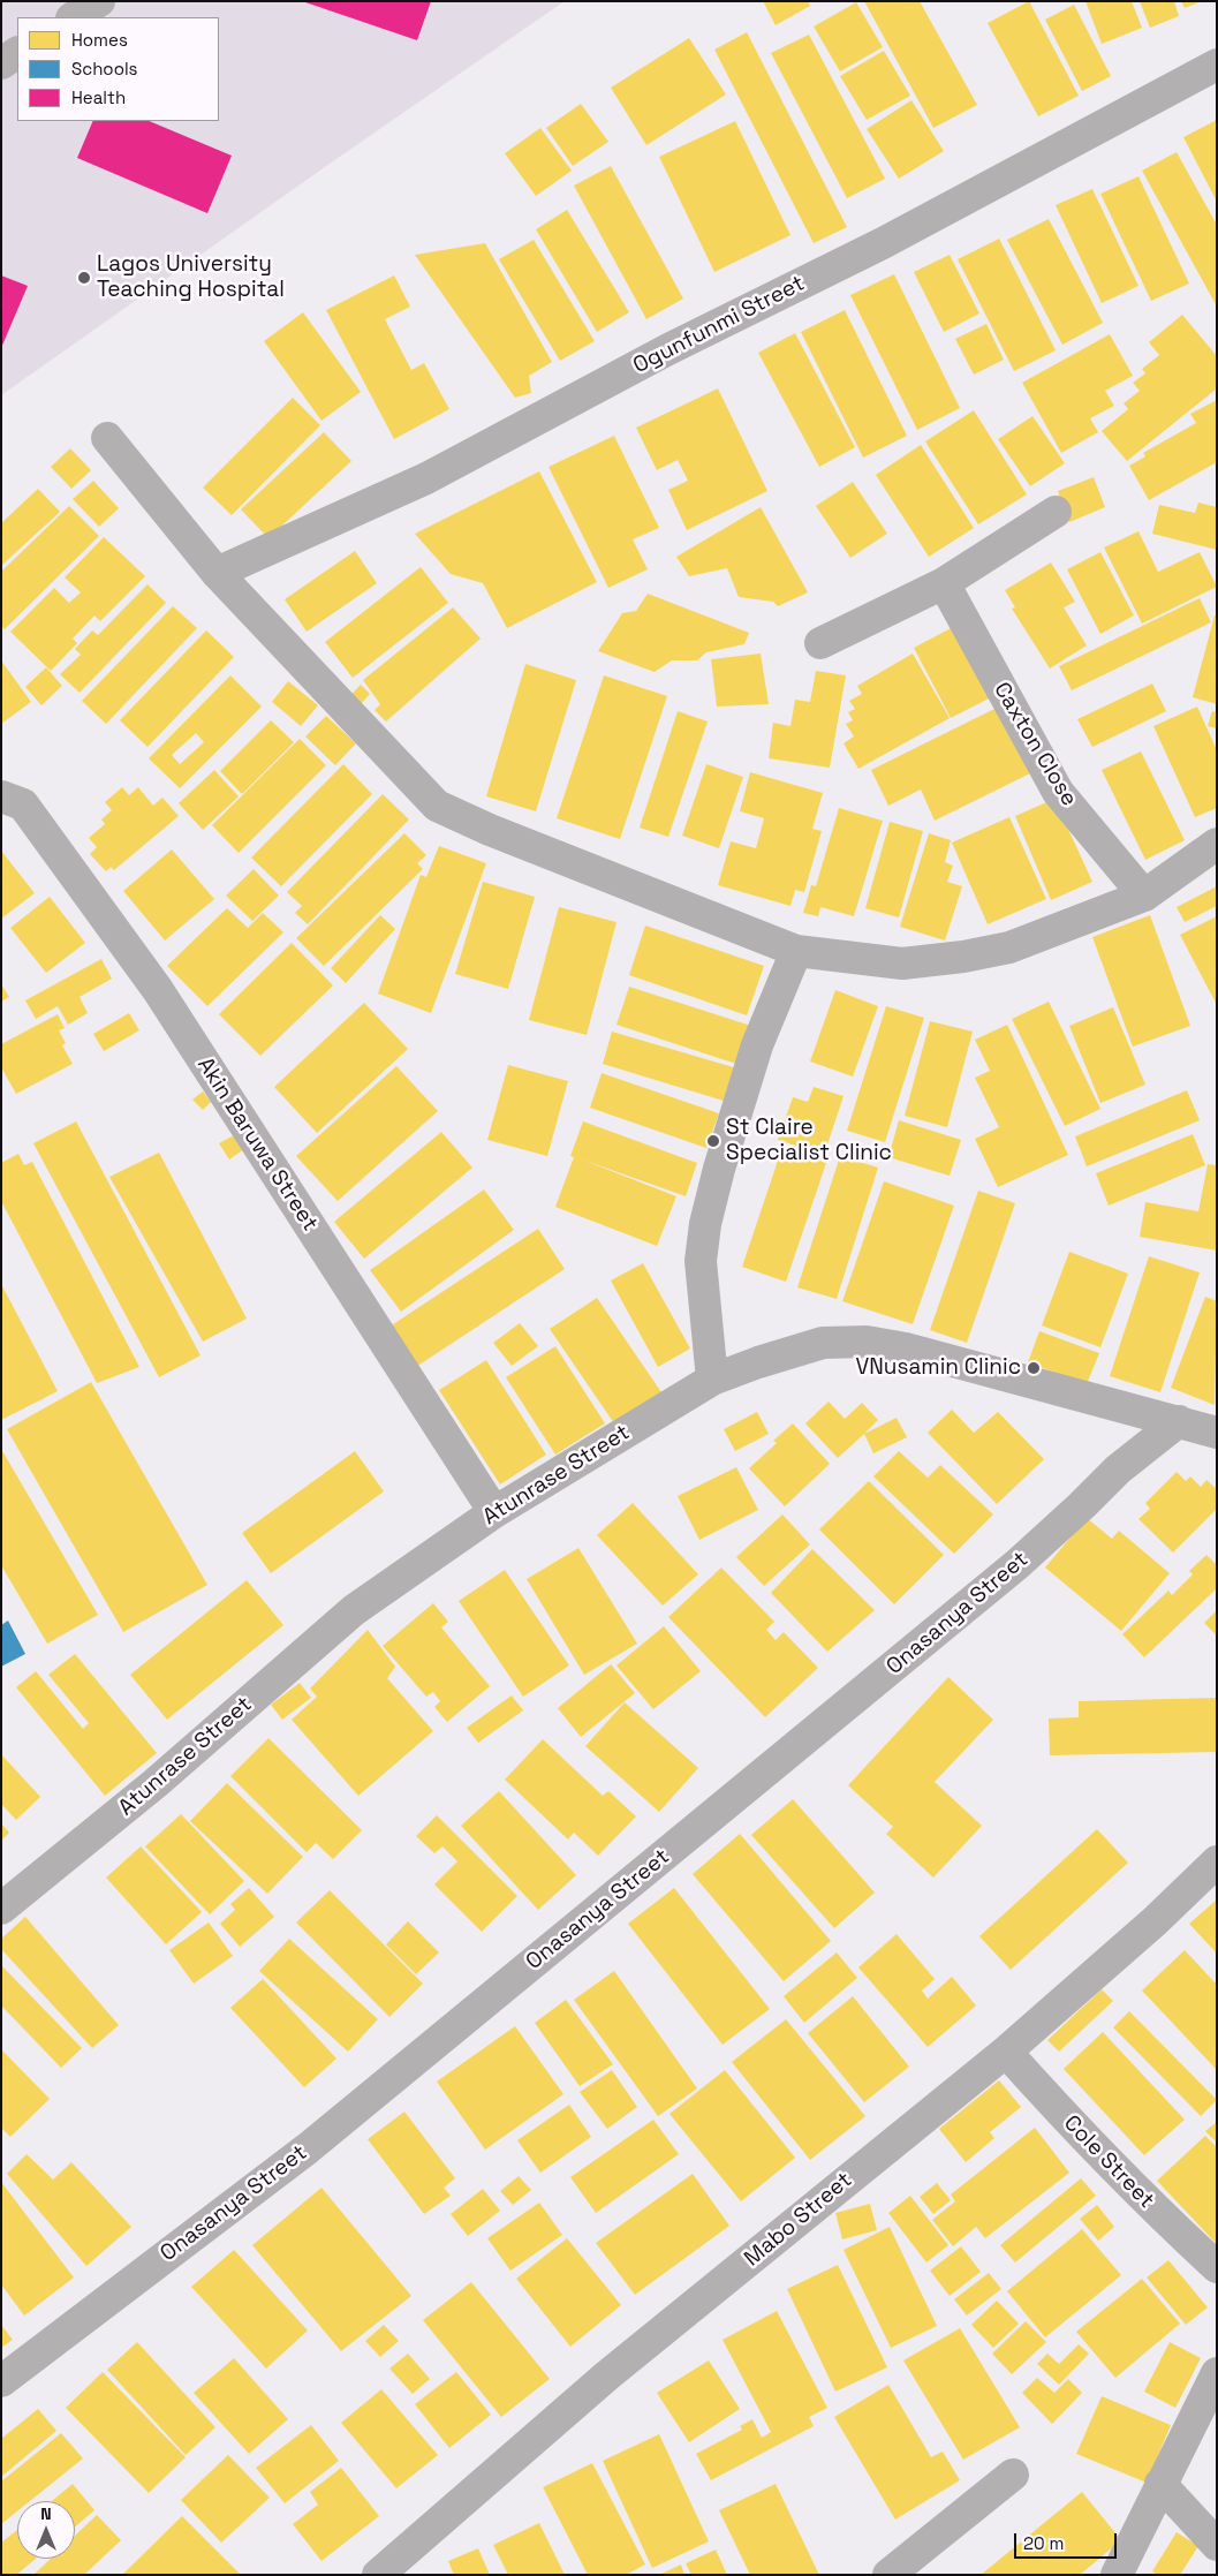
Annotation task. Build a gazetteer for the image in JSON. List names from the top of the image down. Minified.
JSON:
{"streets":{"street":["Ogunfunmi Street","Caxton Close","Akin Baruwa Street","Atunrase Street","Onasanya Street","Cole Street","Mabo Street"]},"crossings":[["Akin Baruwa Street","Atunrase Street"],["Atunrase Street","Onasanya Street"],["Cole Street","Mabo Street"]],"places":["Lagos University Teaching Hospital","St Claire Specialist Clinic","VNusamin Clinic"],"legend":["Homes","Schools","Health"],"scale_bar":"20 m","north":"top"}
